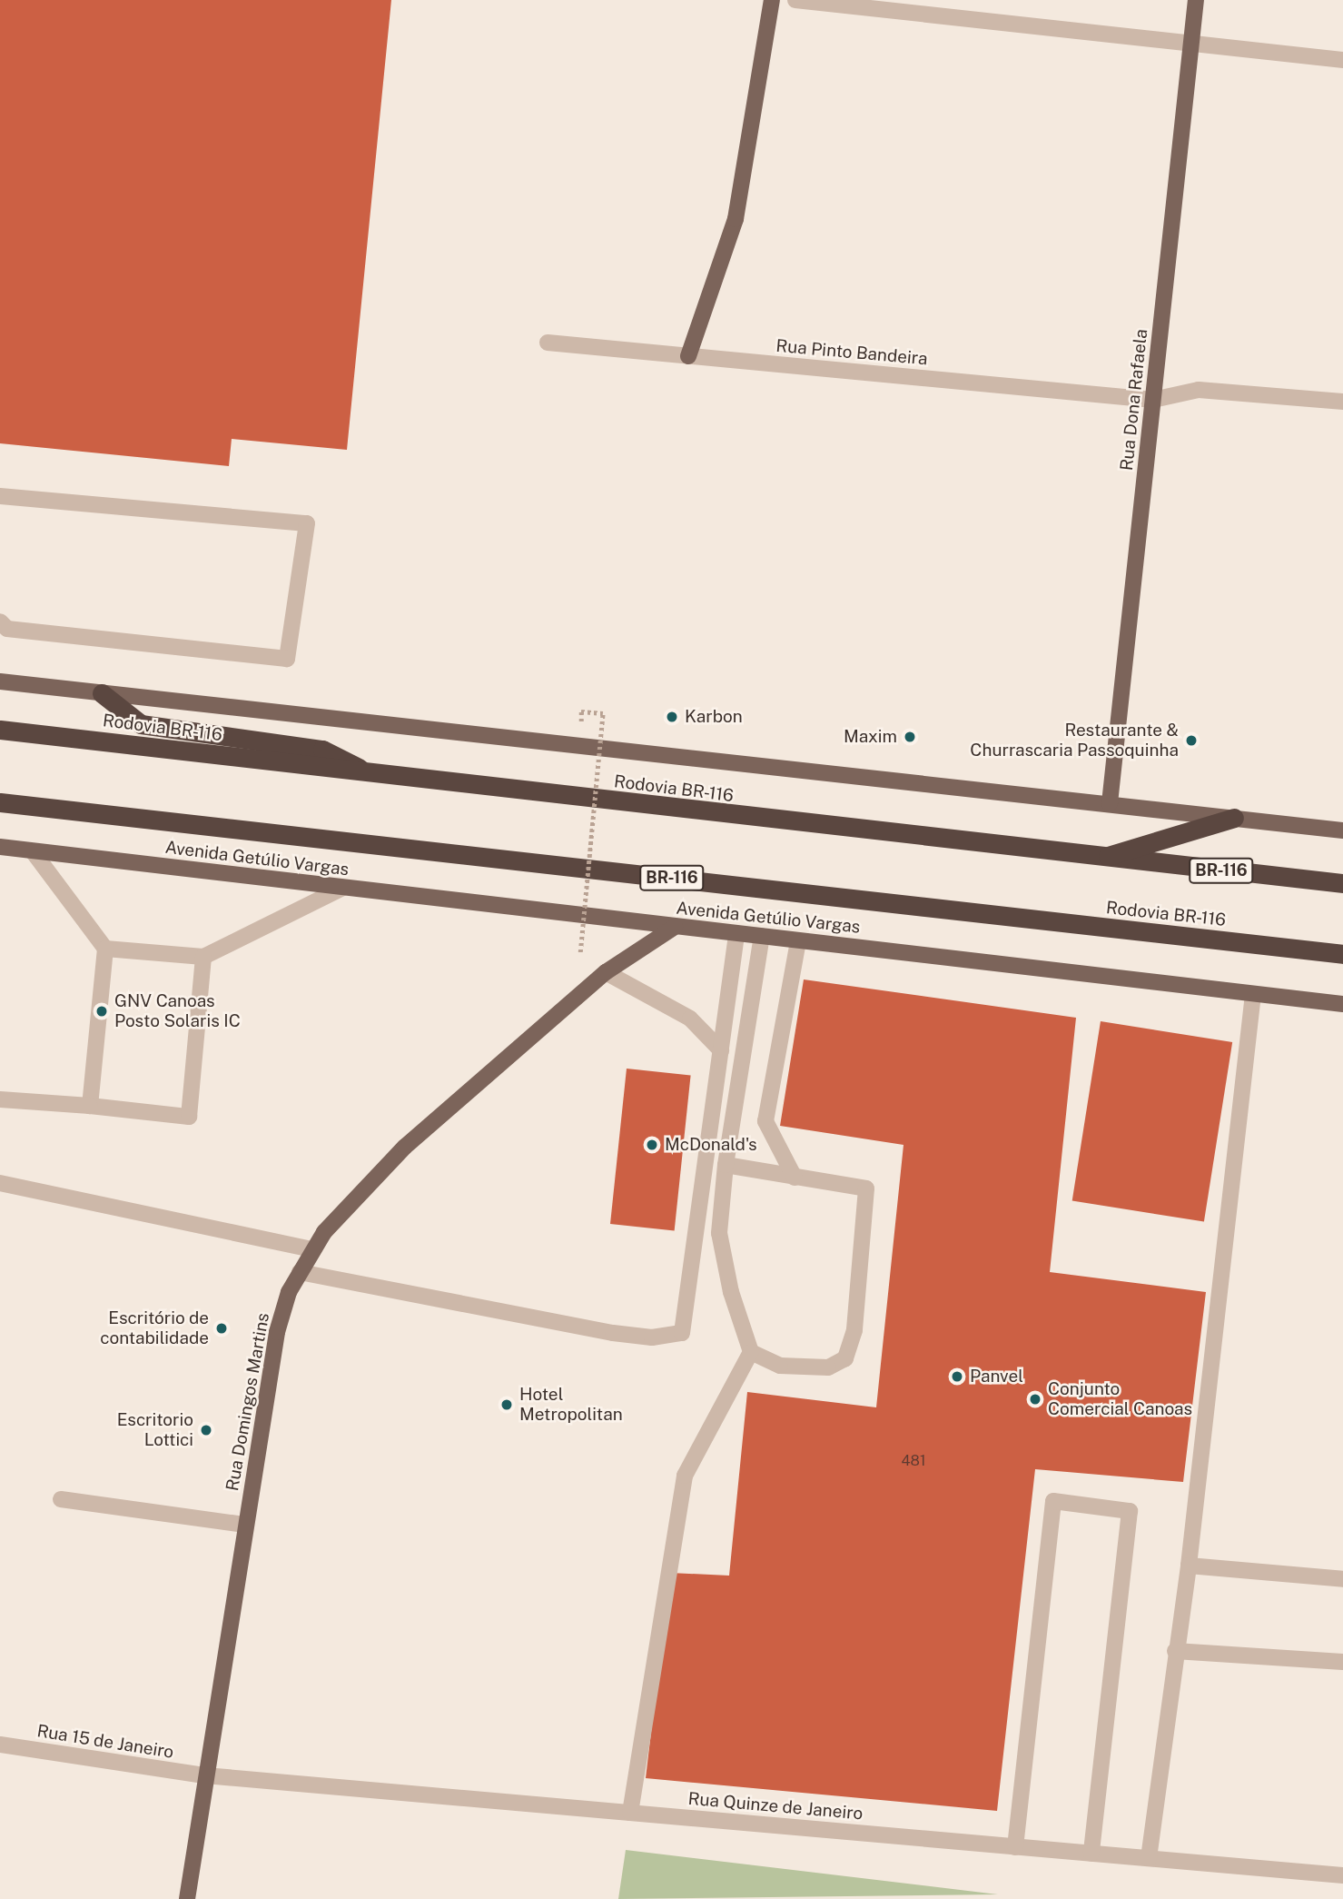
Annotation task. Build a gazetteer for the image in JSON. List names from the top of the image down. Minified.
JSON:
{"streets":{"highway":["Rodovia BR-116","BR-116"],"main road":["Rua Dona Rafaela","Avenida Getúlio Vargas","Rua Domingos Martins"],"street":["Rua Pinto Bandeira","Rua 15 de Janeiro","Rua Quinze de Janeiro"]},"crossings":[["Rua Pinto Bandeira","Rua Dona Rafaela"],["Rodovia BR-116","BR-116"],["Avenida Getúlio Vargas","Rua Domingos Martins"],["Rua Domingos Martins","Rua 15 de Janeiro"],["Rua Domingos Martins","Rua Quinze de Janeiro"],["Rua 15 de Janeiro","Rua Quinze de Janeiro"]],"places":["Karbon","Maxim","Restaurante & Churrascaria Passoquinha","GNV Canoas Posto Solaris IC","McDonald's","Escritório de contabilidade","Panvel","Conjunto Comercial Canoas","Hotel Metropolitan","Escritorio Lottici"],"house_numbers":["481"]}
